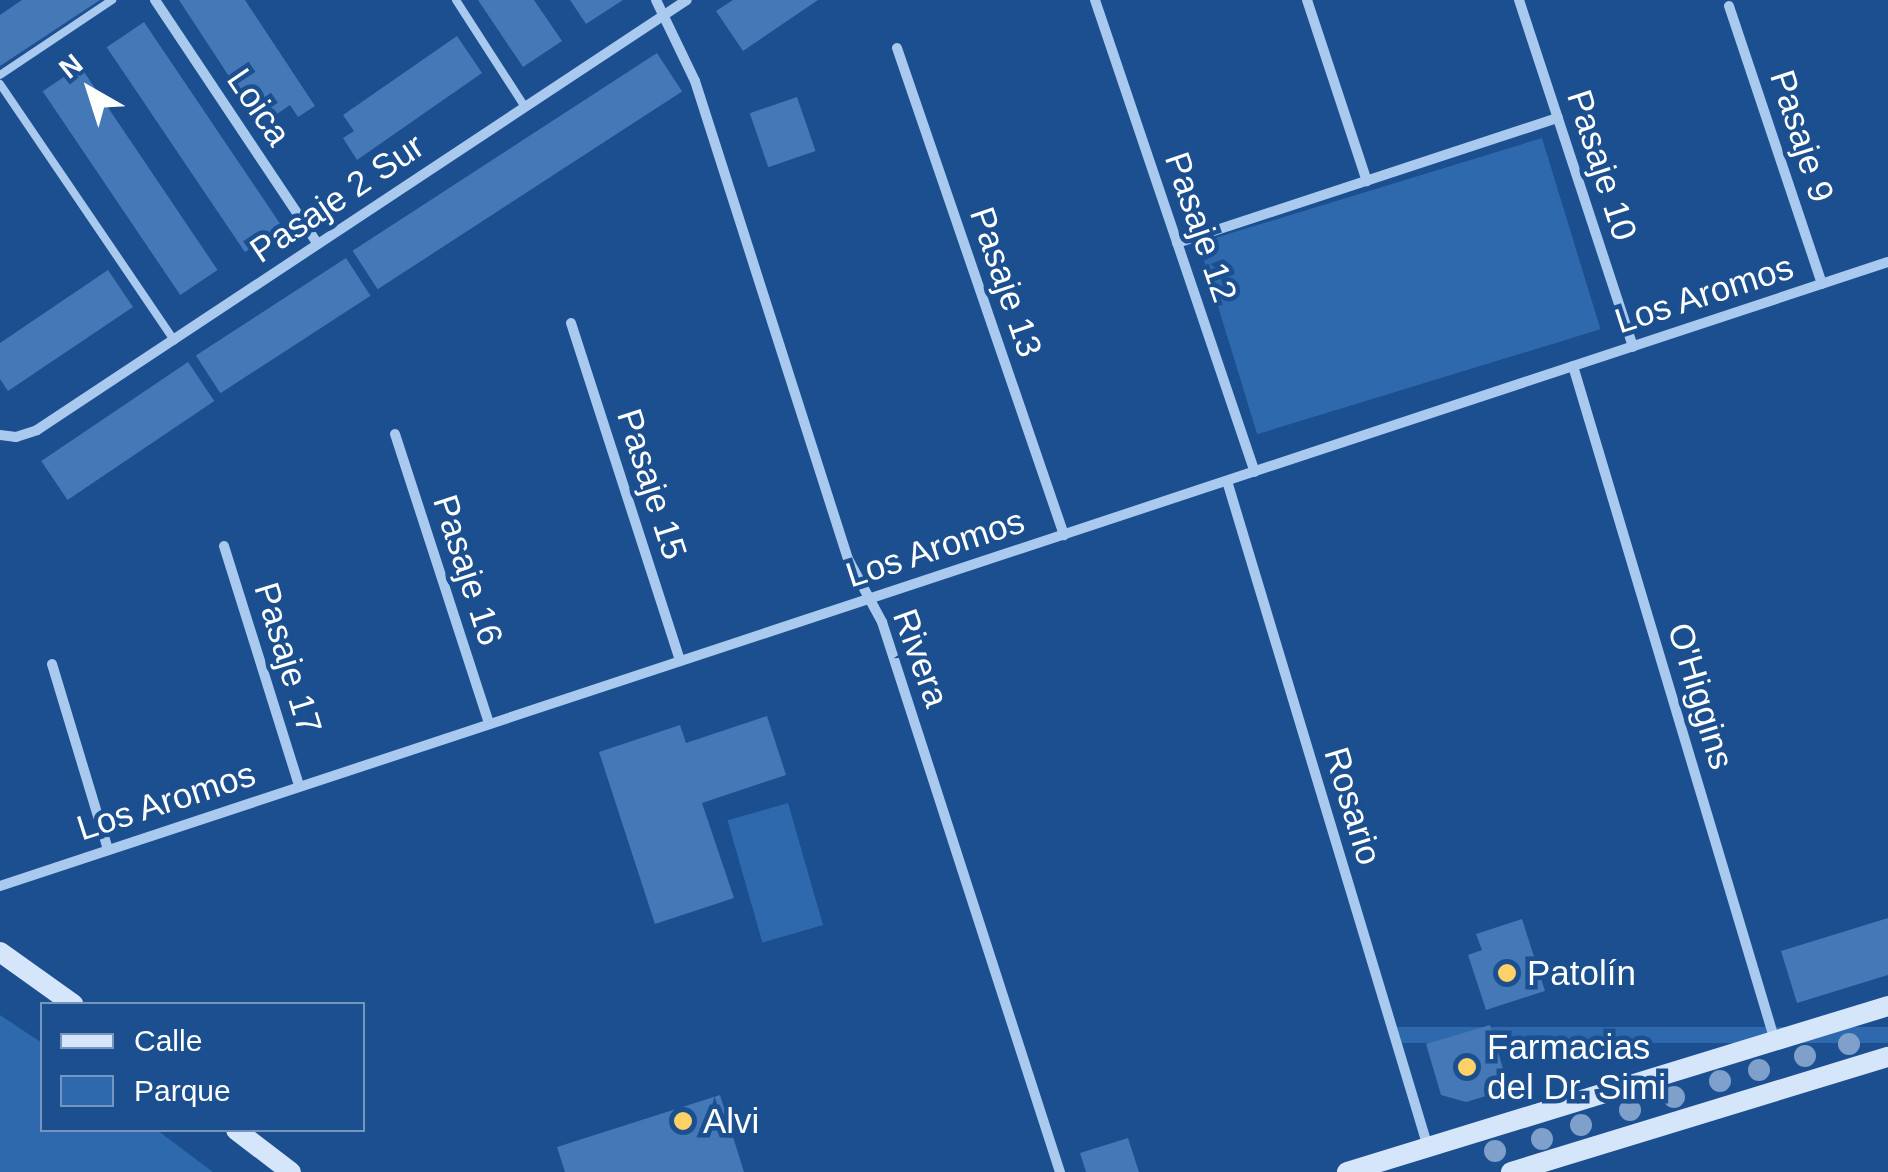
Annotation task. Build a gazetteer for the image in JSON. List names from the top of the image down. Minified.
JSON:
{"streets":{"street":["Loica","Pasaje 9","Pasaje 10","Pasaje 2 Sur","Pasaje 12","Pasaje 13","Los Aromos","Pasaje 15","Pasaje 16","Pasaje 17","Rivera","O'Higgins","Rosario"]},"crossings":[["Loica","Pasaje 2 Sur"],["Pasaje 9","Los Aromos"],["Pasaje 10","Los Aromos"],["Pasaje 2 Sur","Rivera"],["Pasaje 12","Los Aromos"],["Pasaje 13","Los Aromos"],["Los Aromos","Pasaje 15"],["Los Aromos","Pasaje 16"],["Los Aromos","Pasaje 17"],["Los Aromos","Rivera"],["Los Aromos","O'Higgins"],["Los Aromos","Rosario"]],"places":["Patolín","Farmacias del Dr. Simi","Alvi"],"legend":["Calle","Parque"],"north":"top left"}
